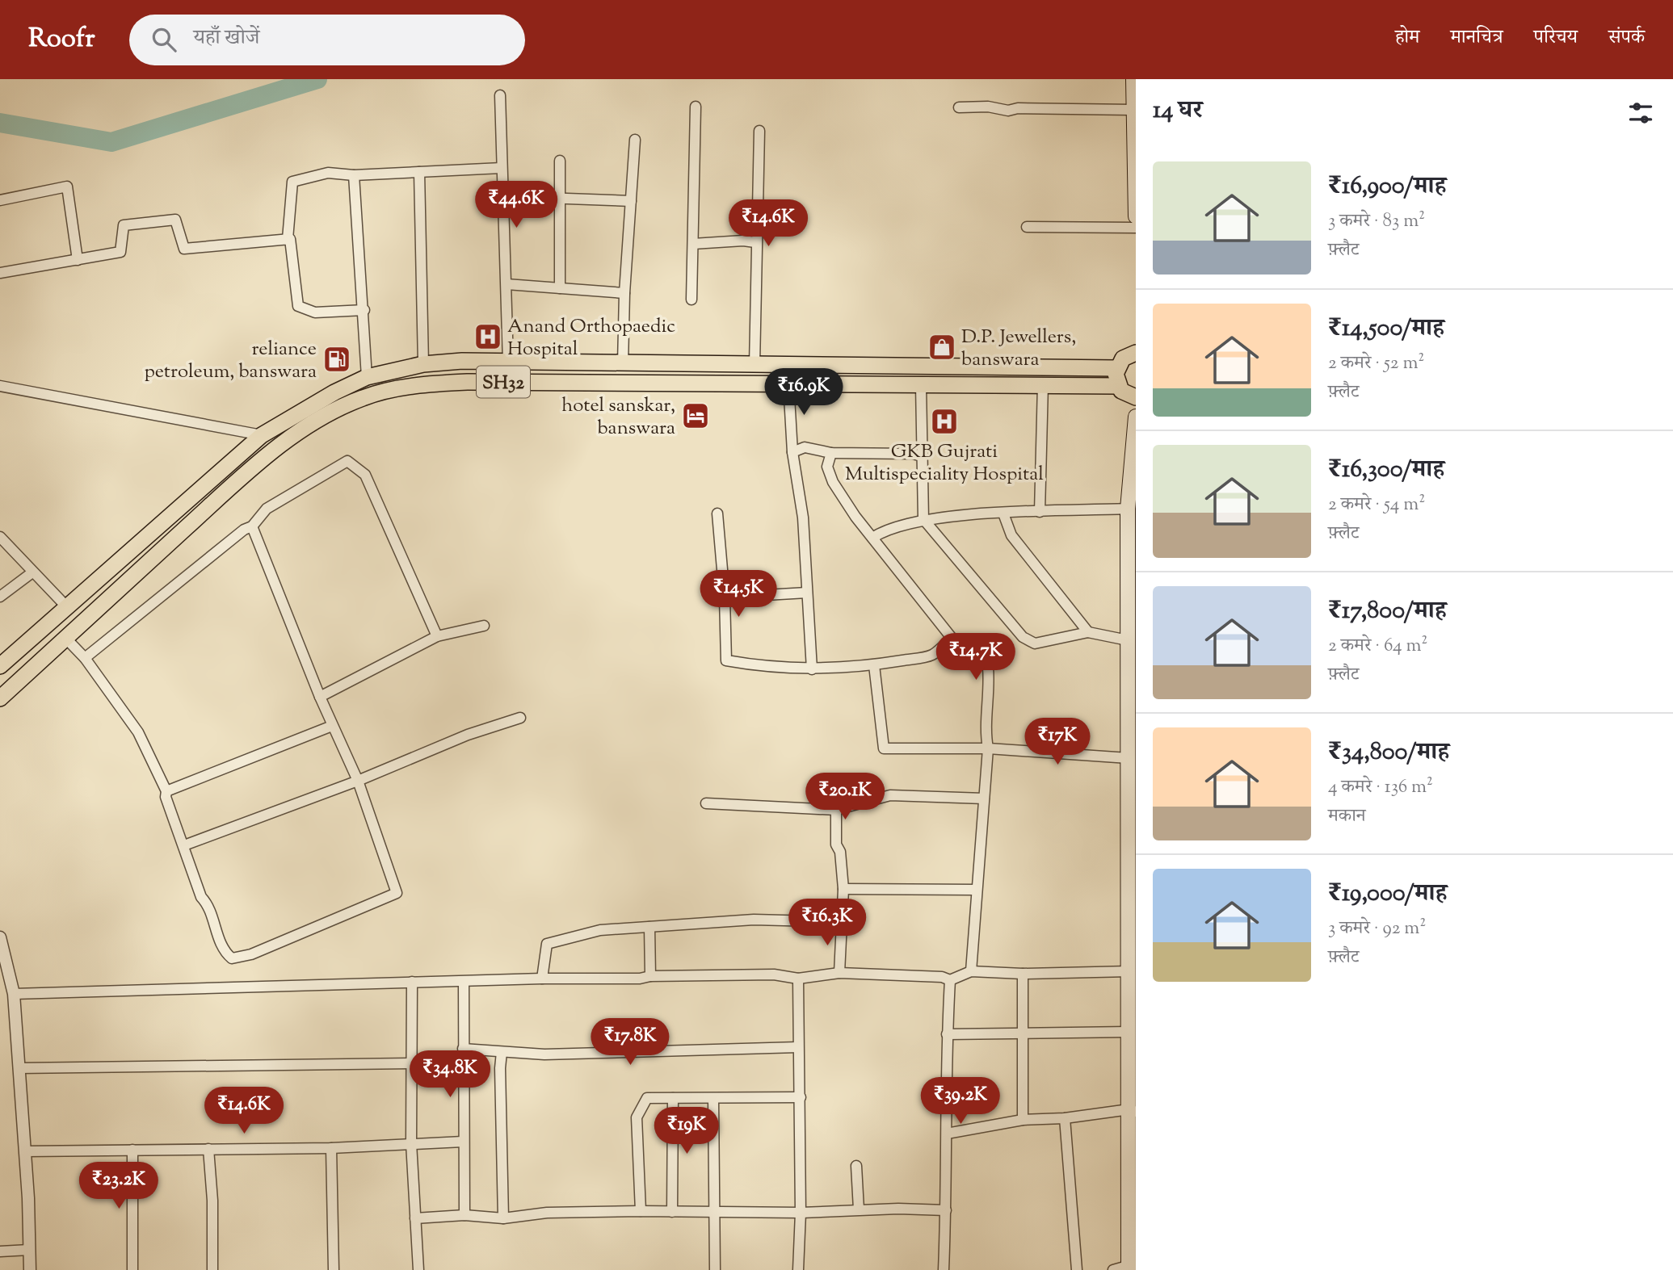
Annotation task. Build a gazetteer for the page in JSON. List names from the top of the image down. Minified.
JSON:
{"streets":{"main road":["SH32"]},"places":{"hospital":["Anand Orthopaedic Hospital","GKB Gujrati Multispeciality Hospital"],"shop":["D.P. Jewellers, banswara"],"fuel station":["reliance petroleum, banswara"],"hotel":["hotel sanskar, banswara"]},"page":{"header":"Roofr","search":"यहाँ खोजें","nav":["होम","मानचित्र","परिचय","संपर्क"],"heading":"14 घर","list":[{"name":"₹16,900/माह","note":"3 कमरे · 83 m² · फ़्लैट"},{"name":"₹14,500/माह","note":"2 कमरे · 52 m² · फ़्लैट"},{"name":"₹16,300/माह","note":"2 कमरे · 54 m² · फ़्लैट"},{"name":"₹17,800/माह","note":"2 कमरे · 64 m² · फ़्लैट"},{"name":"₹34,800/माह","note":"4 कमरे · 136 m² · मकान"},{"name":"₹19,000/माह","note":"3 कमरे · 92 m² · फ़्लैट"}],"price":["₹44.6K","₹14.6K","₹16.9K","₹14.5K","₹14.7K","₹17K","₹20.1K","₹16.3K","₹17.8K","₹34.8K","₹39.2K","₹14.6K","₹19K","₹23.2K"]}}
